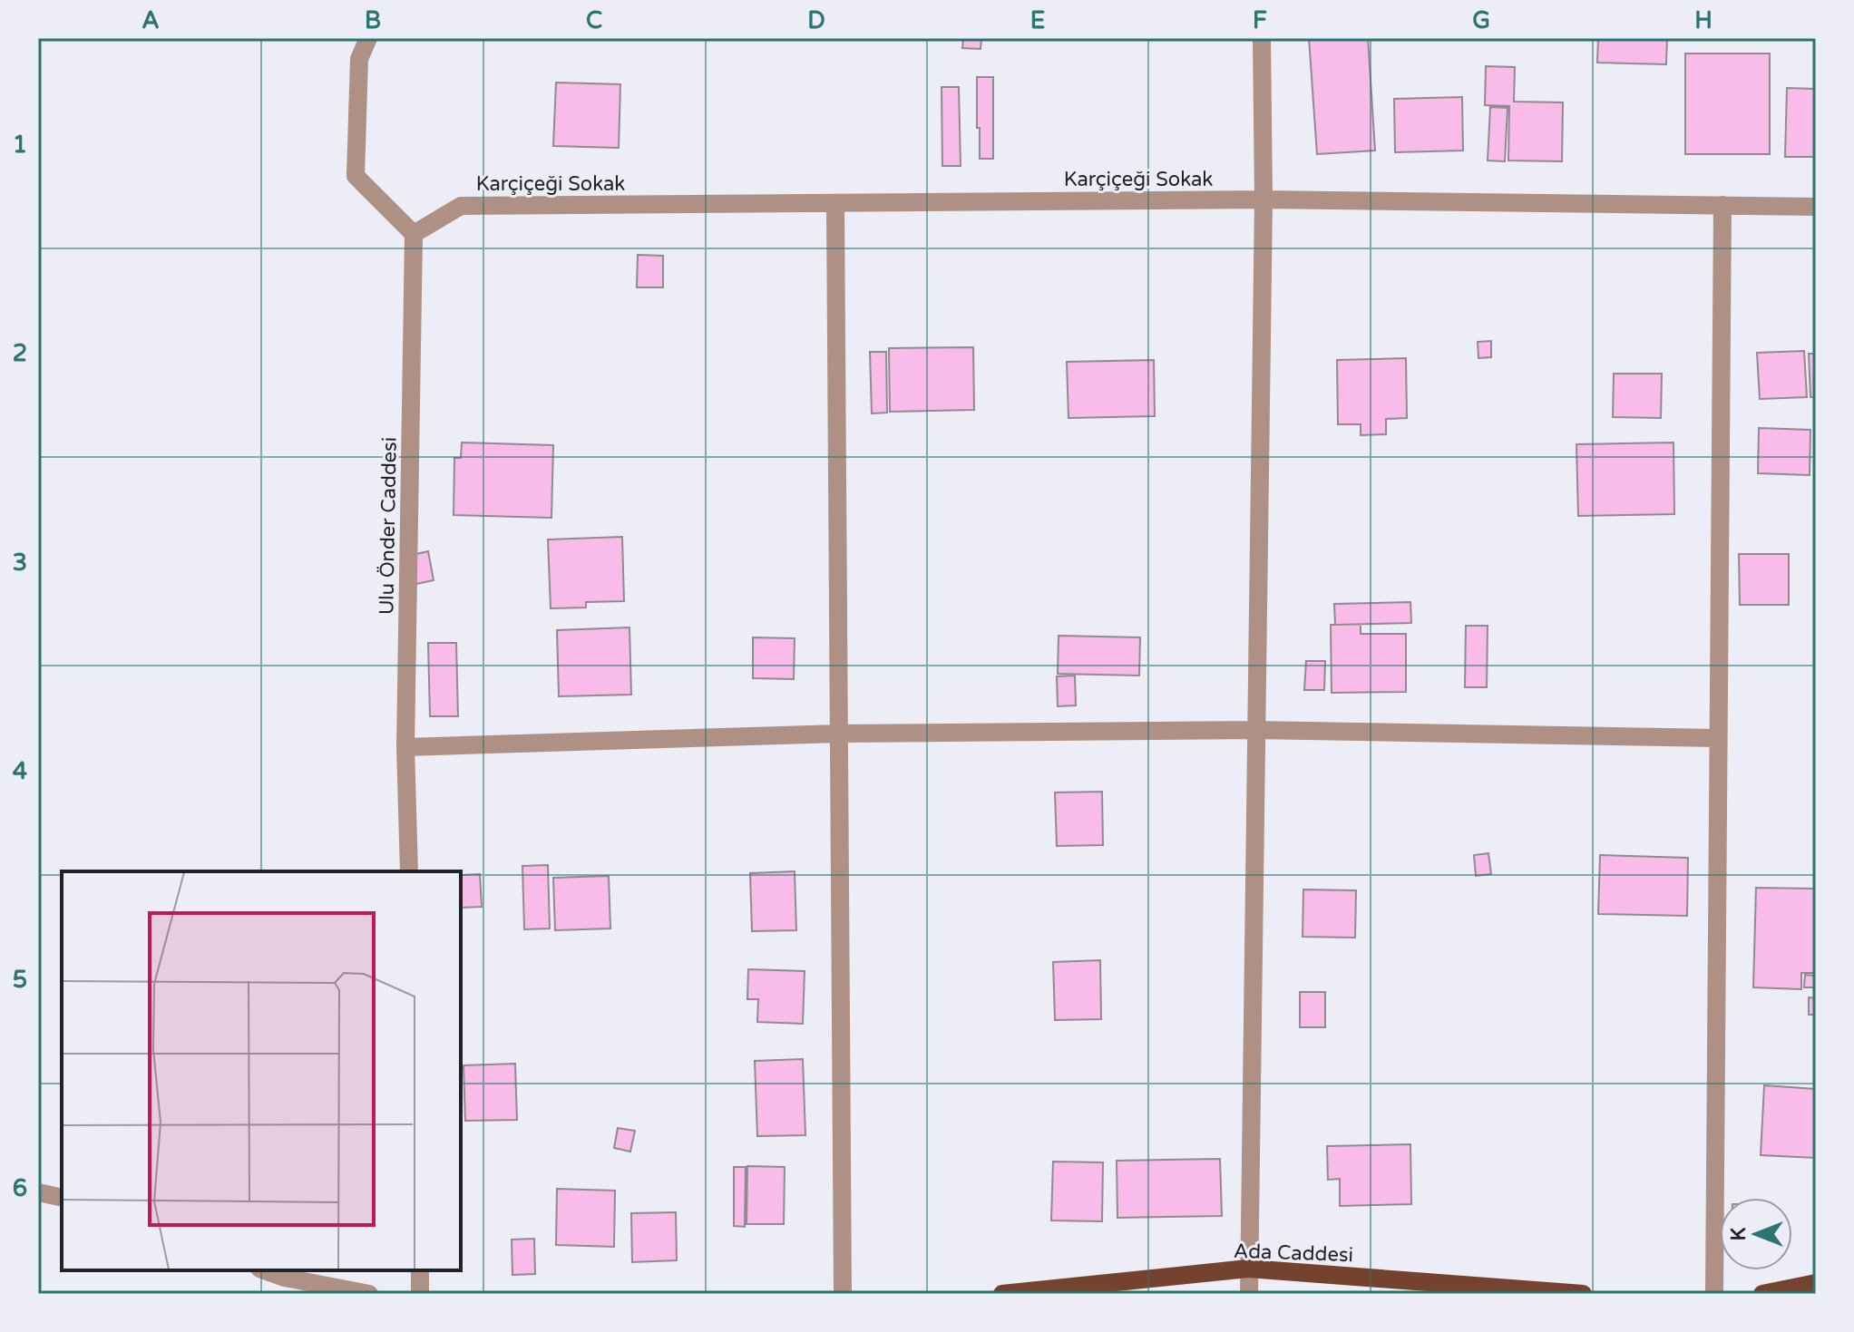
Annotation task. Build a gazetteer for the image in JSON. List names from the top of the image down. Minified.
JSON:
{"streets":{"main road":["Ada Caddesi"],"street":["Karçiçeği Sokak","Ulu Önder Caddesi"]},"crossings":[["Karçiçeği Sokak","Ulu Önder Caddesi"]],"north":"left","grid":{"columns":["A","B","C","D","E","F","G","H"],"rows":["1","2","3","4","5","6"]}}
